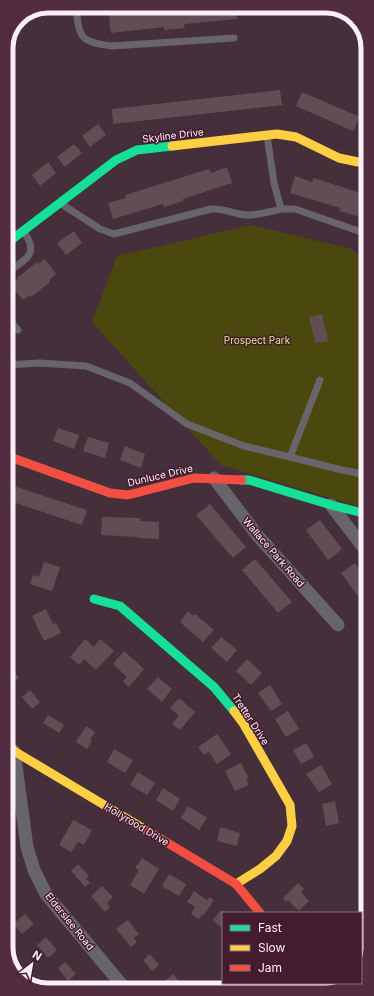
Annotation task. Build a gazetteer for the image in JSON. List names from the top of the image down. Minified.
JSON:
{"streets":{"street":["Skyline Drive","Dunluce Drive","Wallace Park Road","Tretter Drive","Hollyrood Drive","Elderslee Road"]},"crossings":[["Dunluce Drive","Wallace Park Road"],["Tretter Drive","Hollyrood Drive"]],"parks":["Prospect Park"],"legend":["Fast","Slow","Jam"],"north":"top right"}
